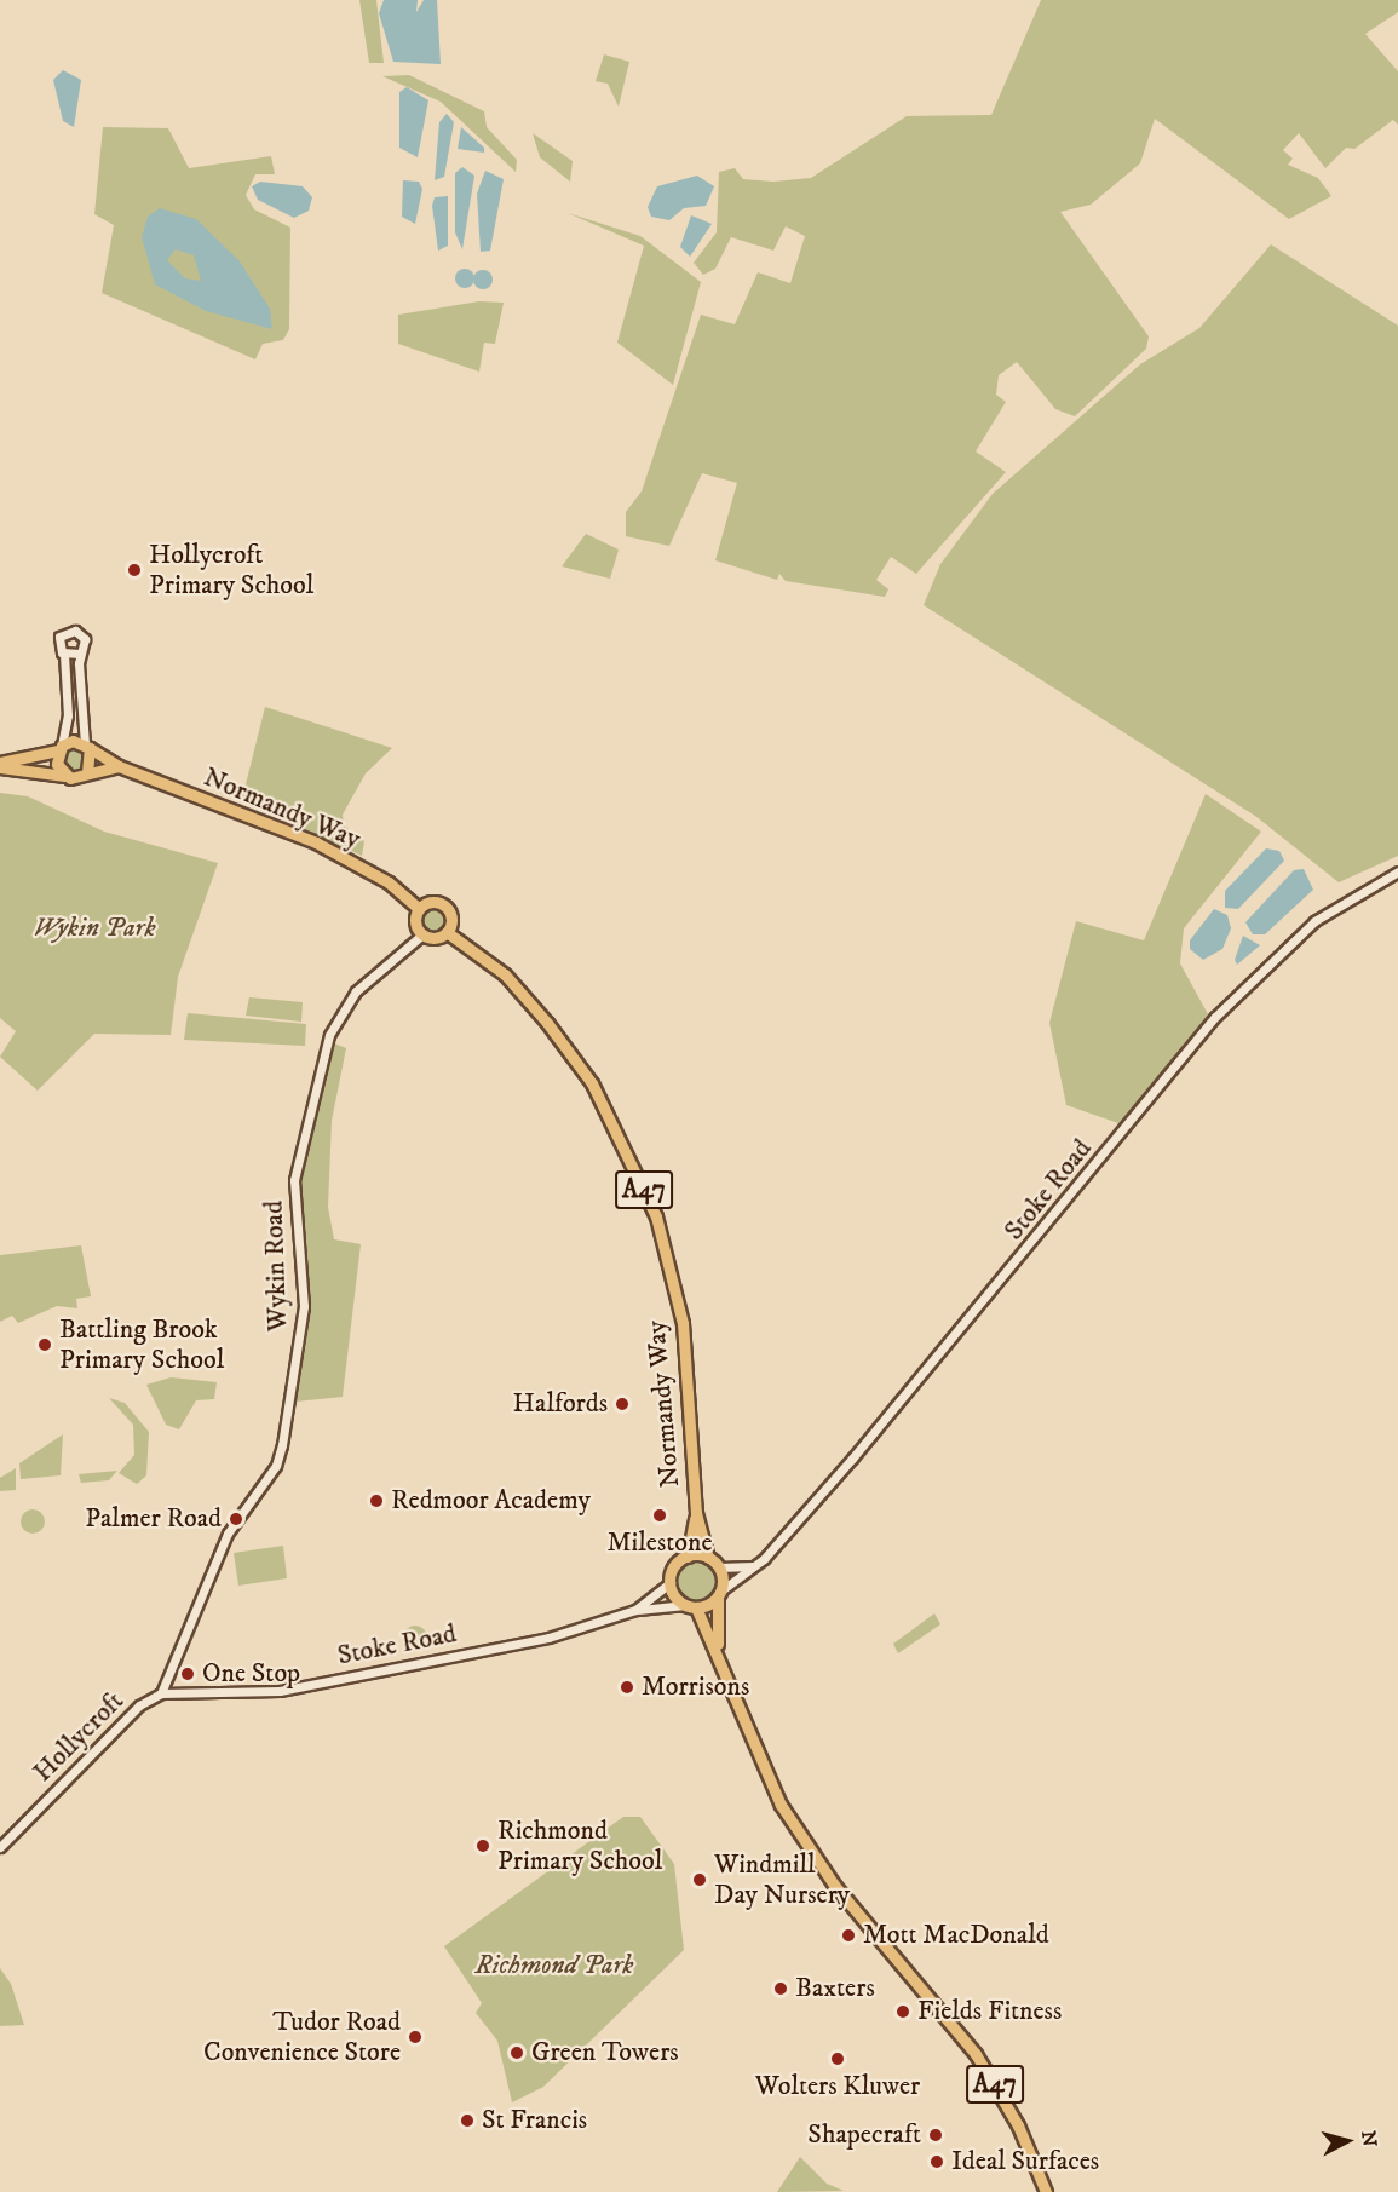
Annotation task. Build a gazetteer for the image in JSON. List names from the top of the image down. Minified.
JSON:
{"streets":{"main road":["Normandy Way","A47"],"street":["Stoke Road","Wykin Road","Hollycroft"]},"crossings":[["Normandy Way","A47"],["Normandy Way","Stoke Road"],["Normandy Way","Wykin Road"],["A47","Stoke Road"],["Stoke Road","Wykin Road"],["Stoke Road","Hollycroft"],["Wykin Road","Hollycroft"]],"parks":["Wykin Park","Richmond Park"],"places":["Hollycroft Primary School","Battling Brook Primary School","Halfords","Redmoor Academy","Milestone","Palmer Road","One Stop","Morrisons","Richmond Primary School","Windmill Day Nursery","Mott MacDonald","Baxters","Fields Fitness","Tudor Road Convenience Store","Green Towers","Wolters Kluwer","St Francis","Shapecraft","Ideal Surfaces"],"north":"right"}
